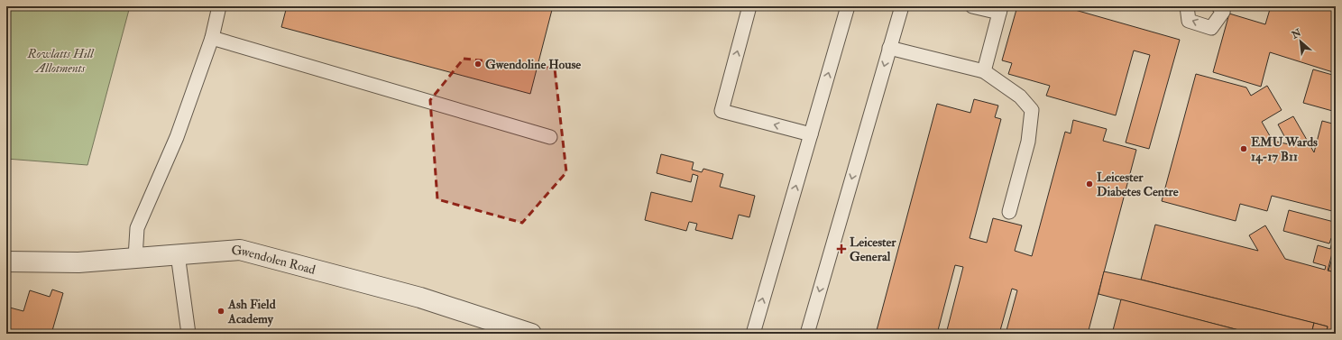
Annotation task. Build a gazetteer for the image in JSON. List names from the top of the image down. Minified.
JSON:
{"streets":{"street":["Gwendolen Road"]},"parks":["Rowlatts Hill Allotments"],"places":{"other":["Gwendoline House","EMU Wards 14-17 B11","Leicester Diabetes Centre","Ash Field Academy"],"health":["Leicester General"]},"north":"top left"}
